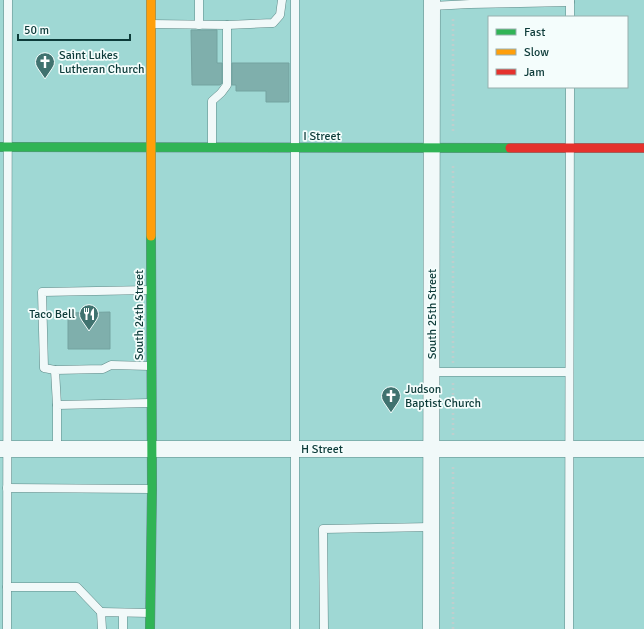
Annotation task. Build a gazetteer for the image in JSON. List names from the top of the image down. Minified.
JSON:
{"streets":{"street":["I Street","South 25th Street","South 24th Street","H Street"]},"crossings":[["I Street","South 25th Street"],["I Street","South 24th Street"],["South 25th Street","H Street"],["South 24th Street","H Street"]],"places":{"church":["Saint Lukes Lutheran Church","Judson Baptist Church"],"restaurant":["Taco Bell"]},"legend":["Fast","Slow","Jam"],"scale_bar":"50 m"}
